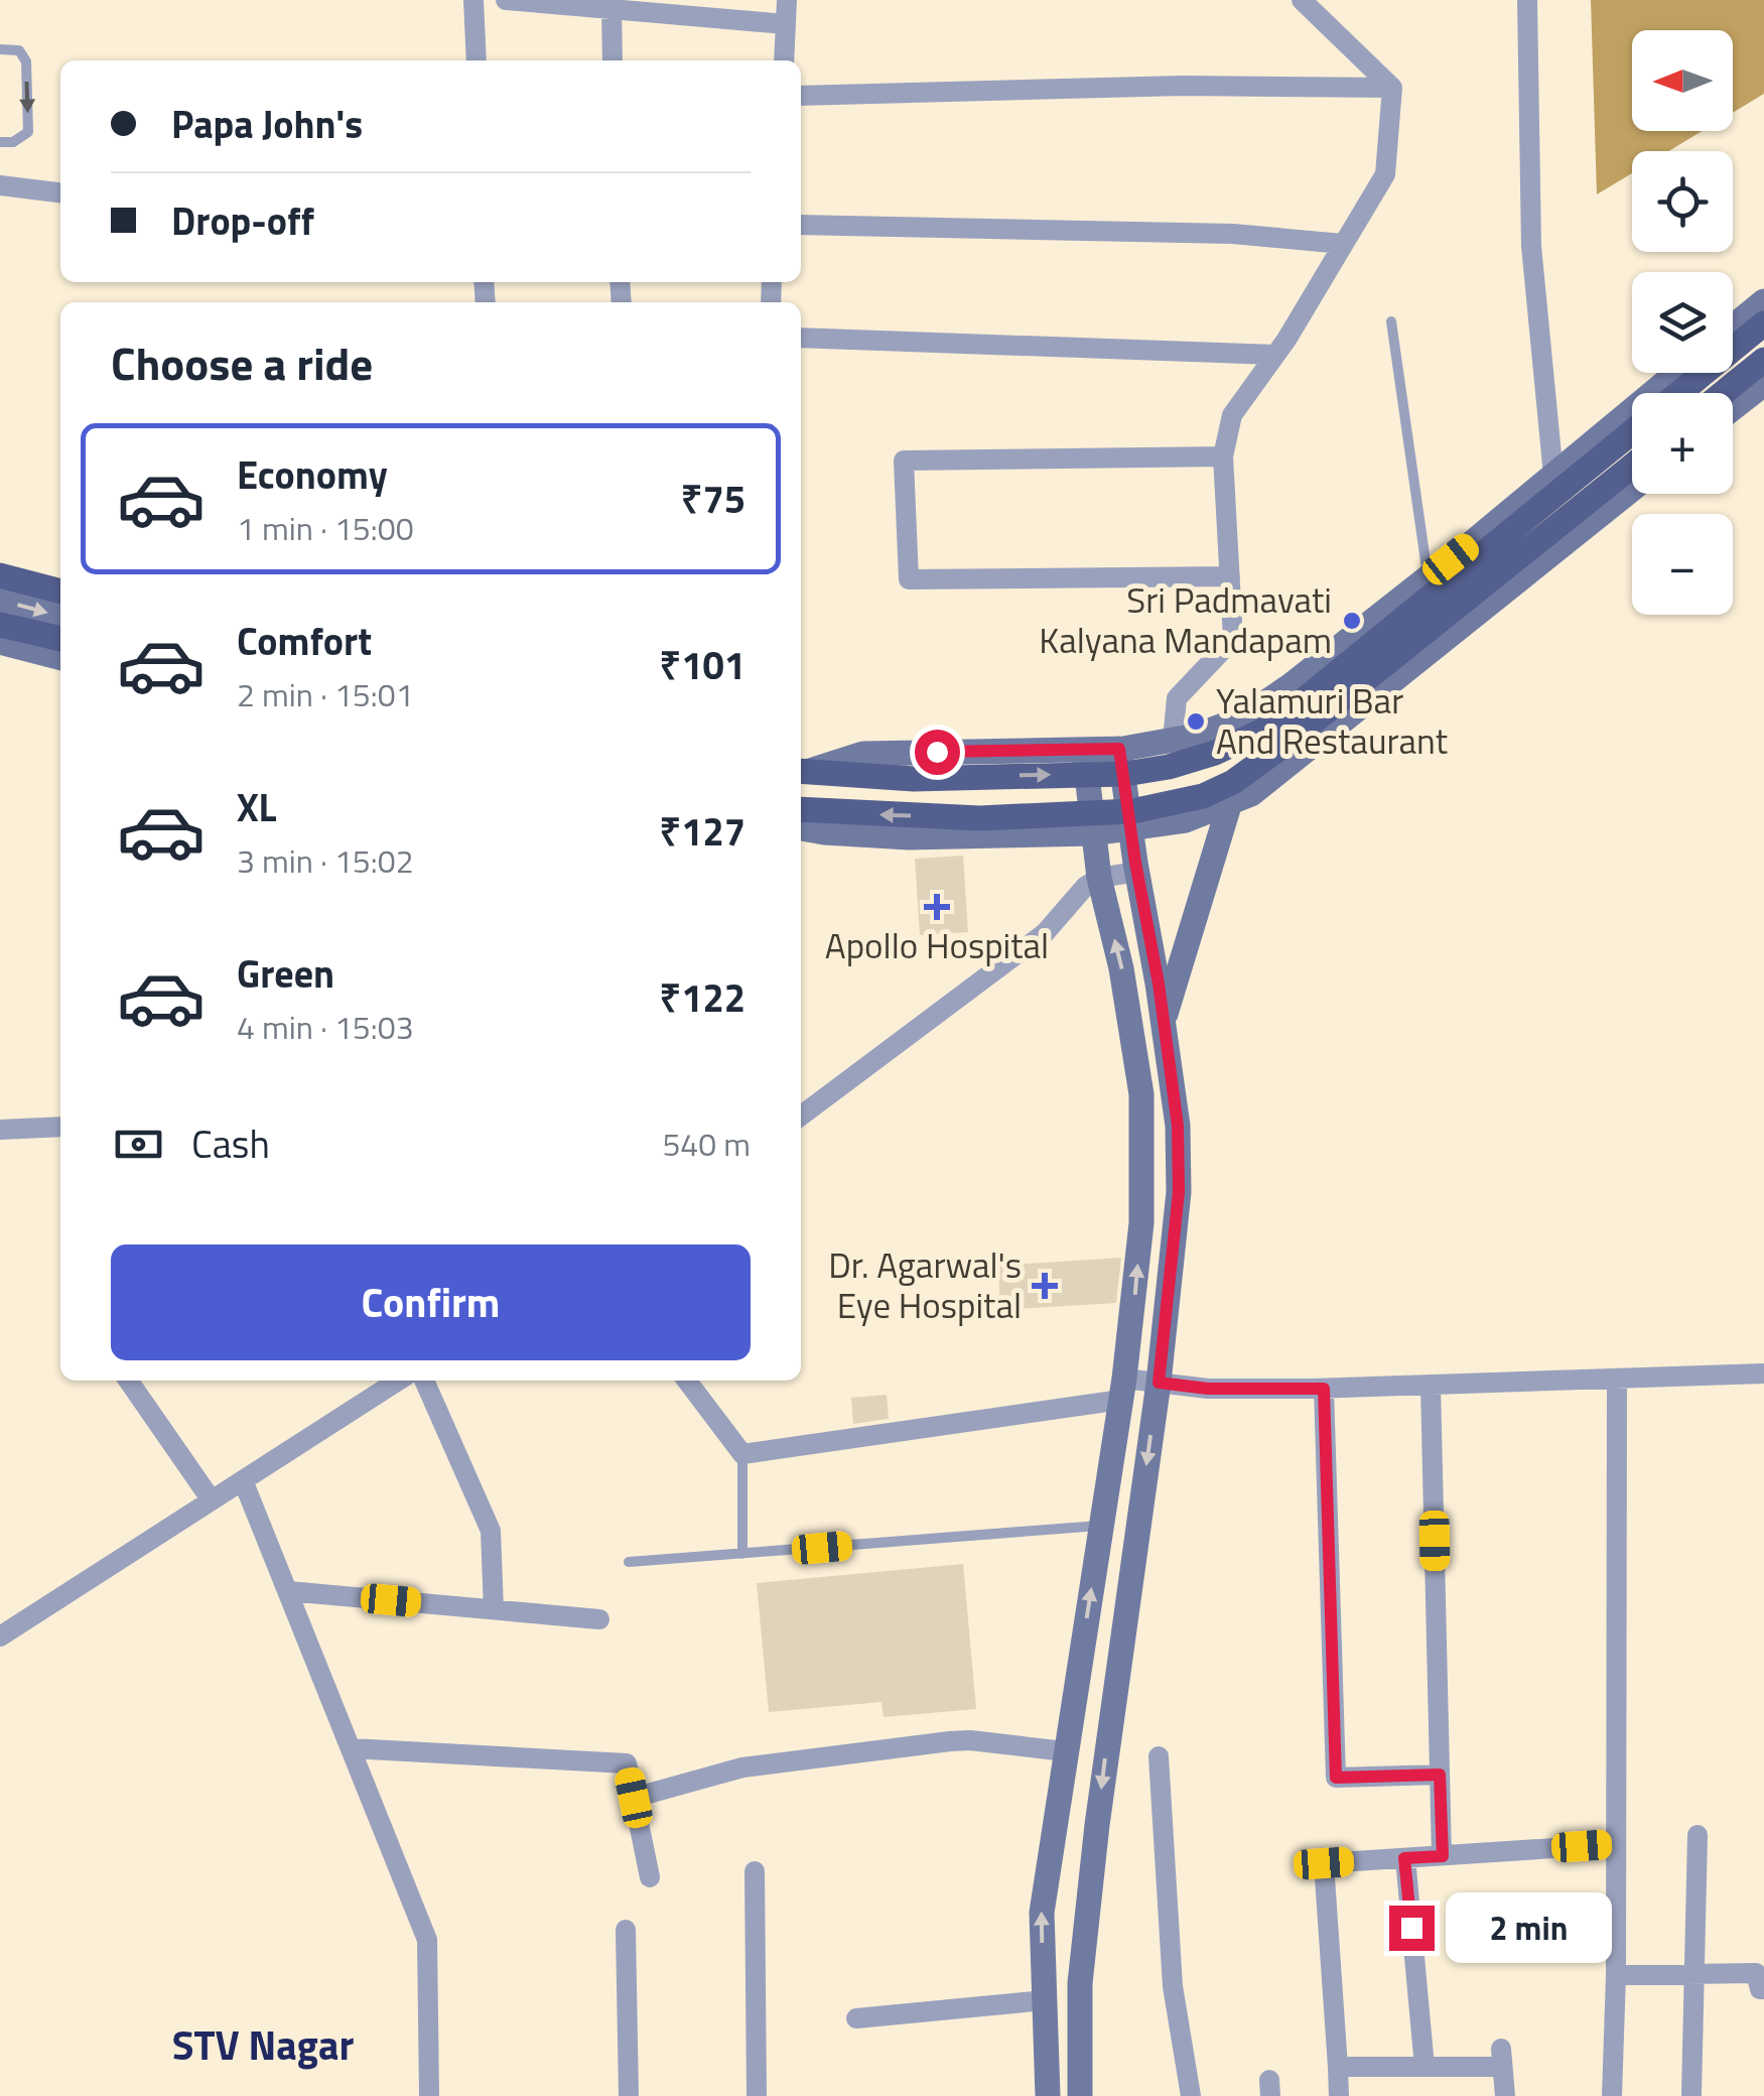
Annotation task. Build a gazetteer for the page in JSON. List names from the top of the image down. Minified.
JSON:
{"districts":["STV Nagar"],"places":{"other":["Sri Padmavati Kalyana Mandapam","Yalamuri Bar And Restaurant"],"health":["Apollo Hospital","Dr. Agarwal's Eye Hospital"]},"north":"left","page":{"map_buttons":["+","−"],"banner":["Papa John's","Drop-off"],"heading":"Choose a ride","list":[{"name":"Economy","note":"1 min · 15:00","value":"₹75"},{"name":"Comfort","note":"2 min · 15:01","value":"₹101"},{"name":"XL","note":"3 min · 15:02","value":"₹127"},{"name":"Green","note":"4 min · 15:03","value":"₹122"}],"pay":["Cash","540 m"],"buttons":"Confirm","bubble":"2 min"}}
